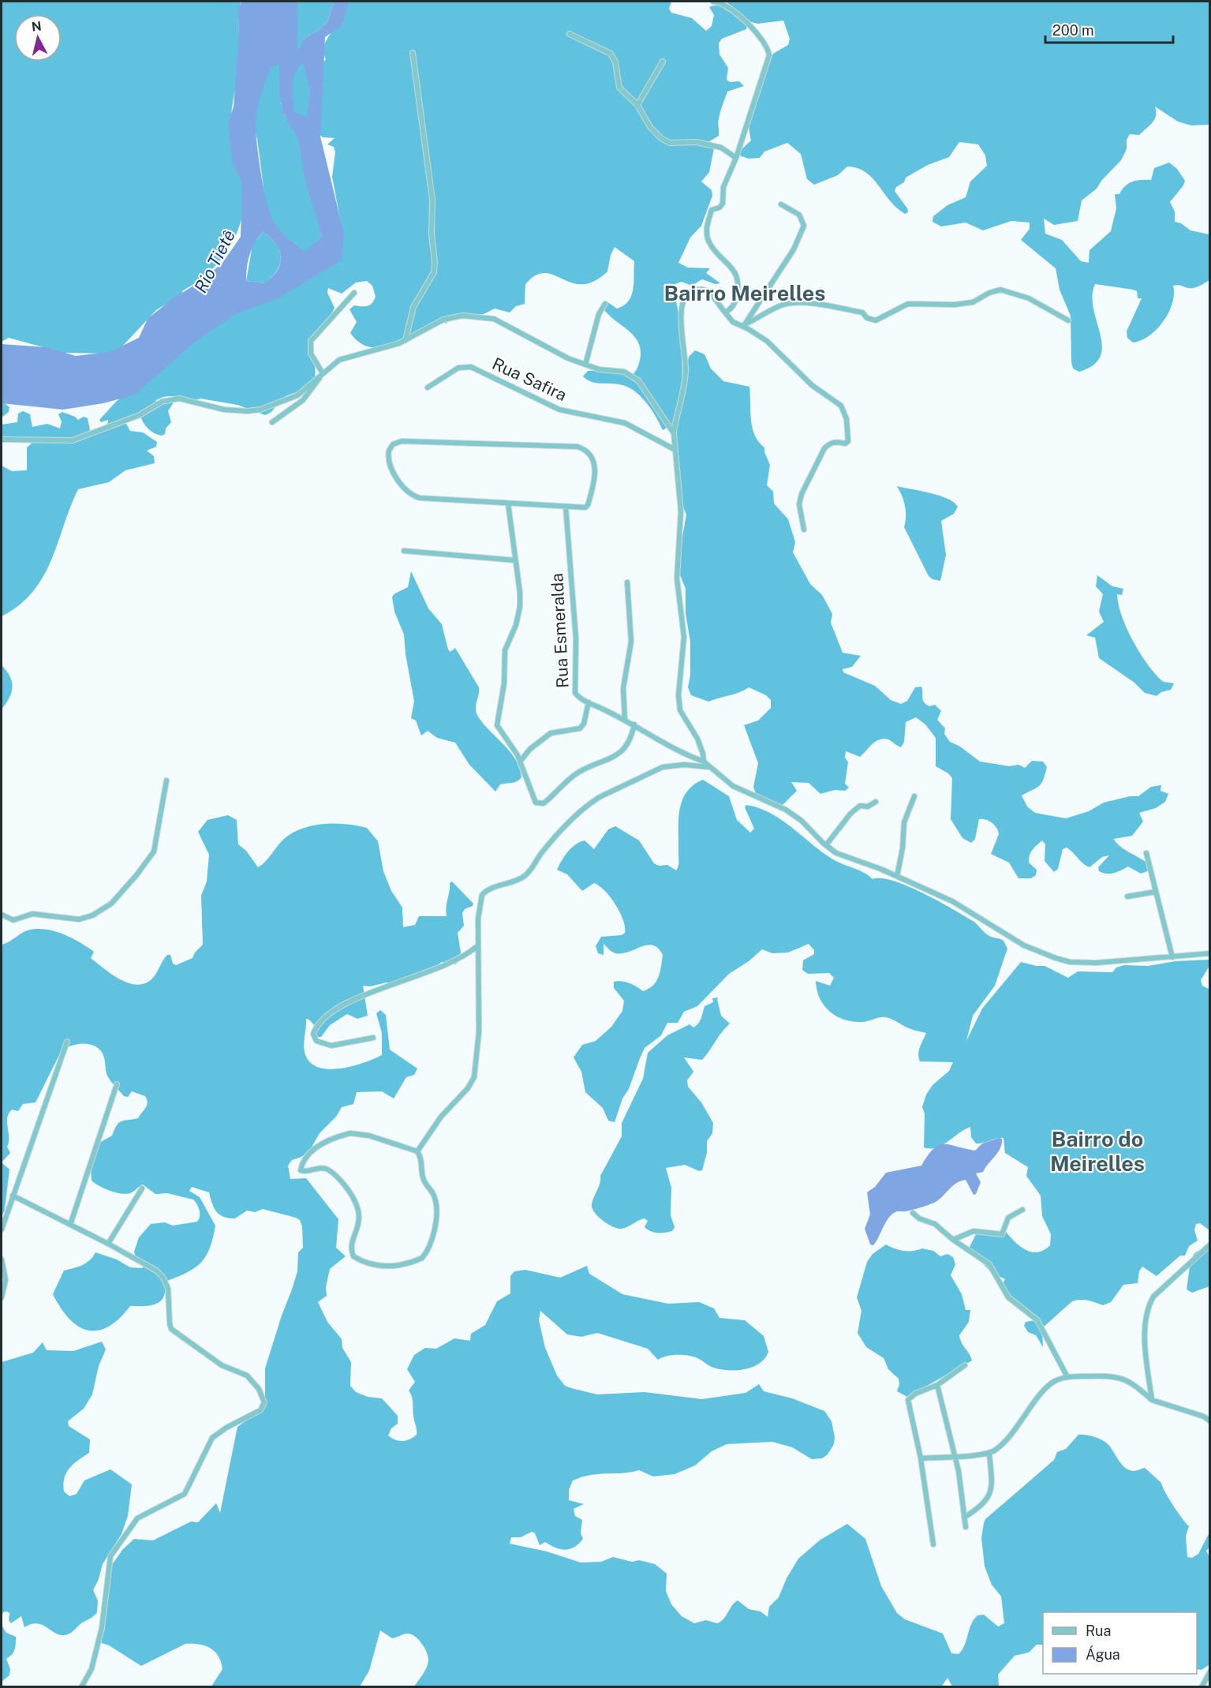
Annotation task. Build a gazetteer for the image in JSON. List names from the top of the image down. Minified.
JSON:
{"streets":{"street":["Rua Safira","Rua Esmeralda"]},"districts":["Bairro Meirelles","Bairro do Meirelles"],"water":["Rio Tietê"],"legend":["Rua","Água"],"scale_bar":"200 m","north":"top"}
